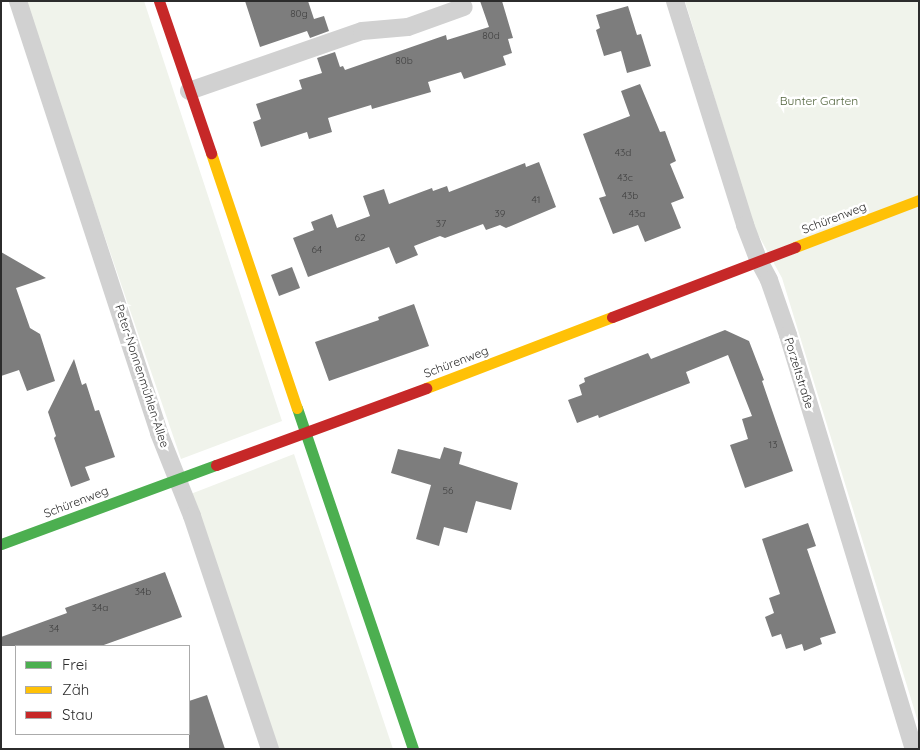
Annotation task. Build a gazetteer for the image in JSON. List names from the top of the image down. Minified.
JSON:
{"streets":{"main road":["Schürenweg"],"street":["Porzeltstraße","Peter-Nonnenmühlen-Allee"]},"crossings":[["Schürenweg","Porzeltstraße"],["Schürenweg","Peter-Nonnenmühlen-Allee"]],"parks":["Bunter Garten"],"house_numbers":["80g","80d","80b","43d","43c","43b","41","39","43a","37","62","64","13","56","34b","34a","34"],"legend":["Frei","Zäh","Stau"]}
